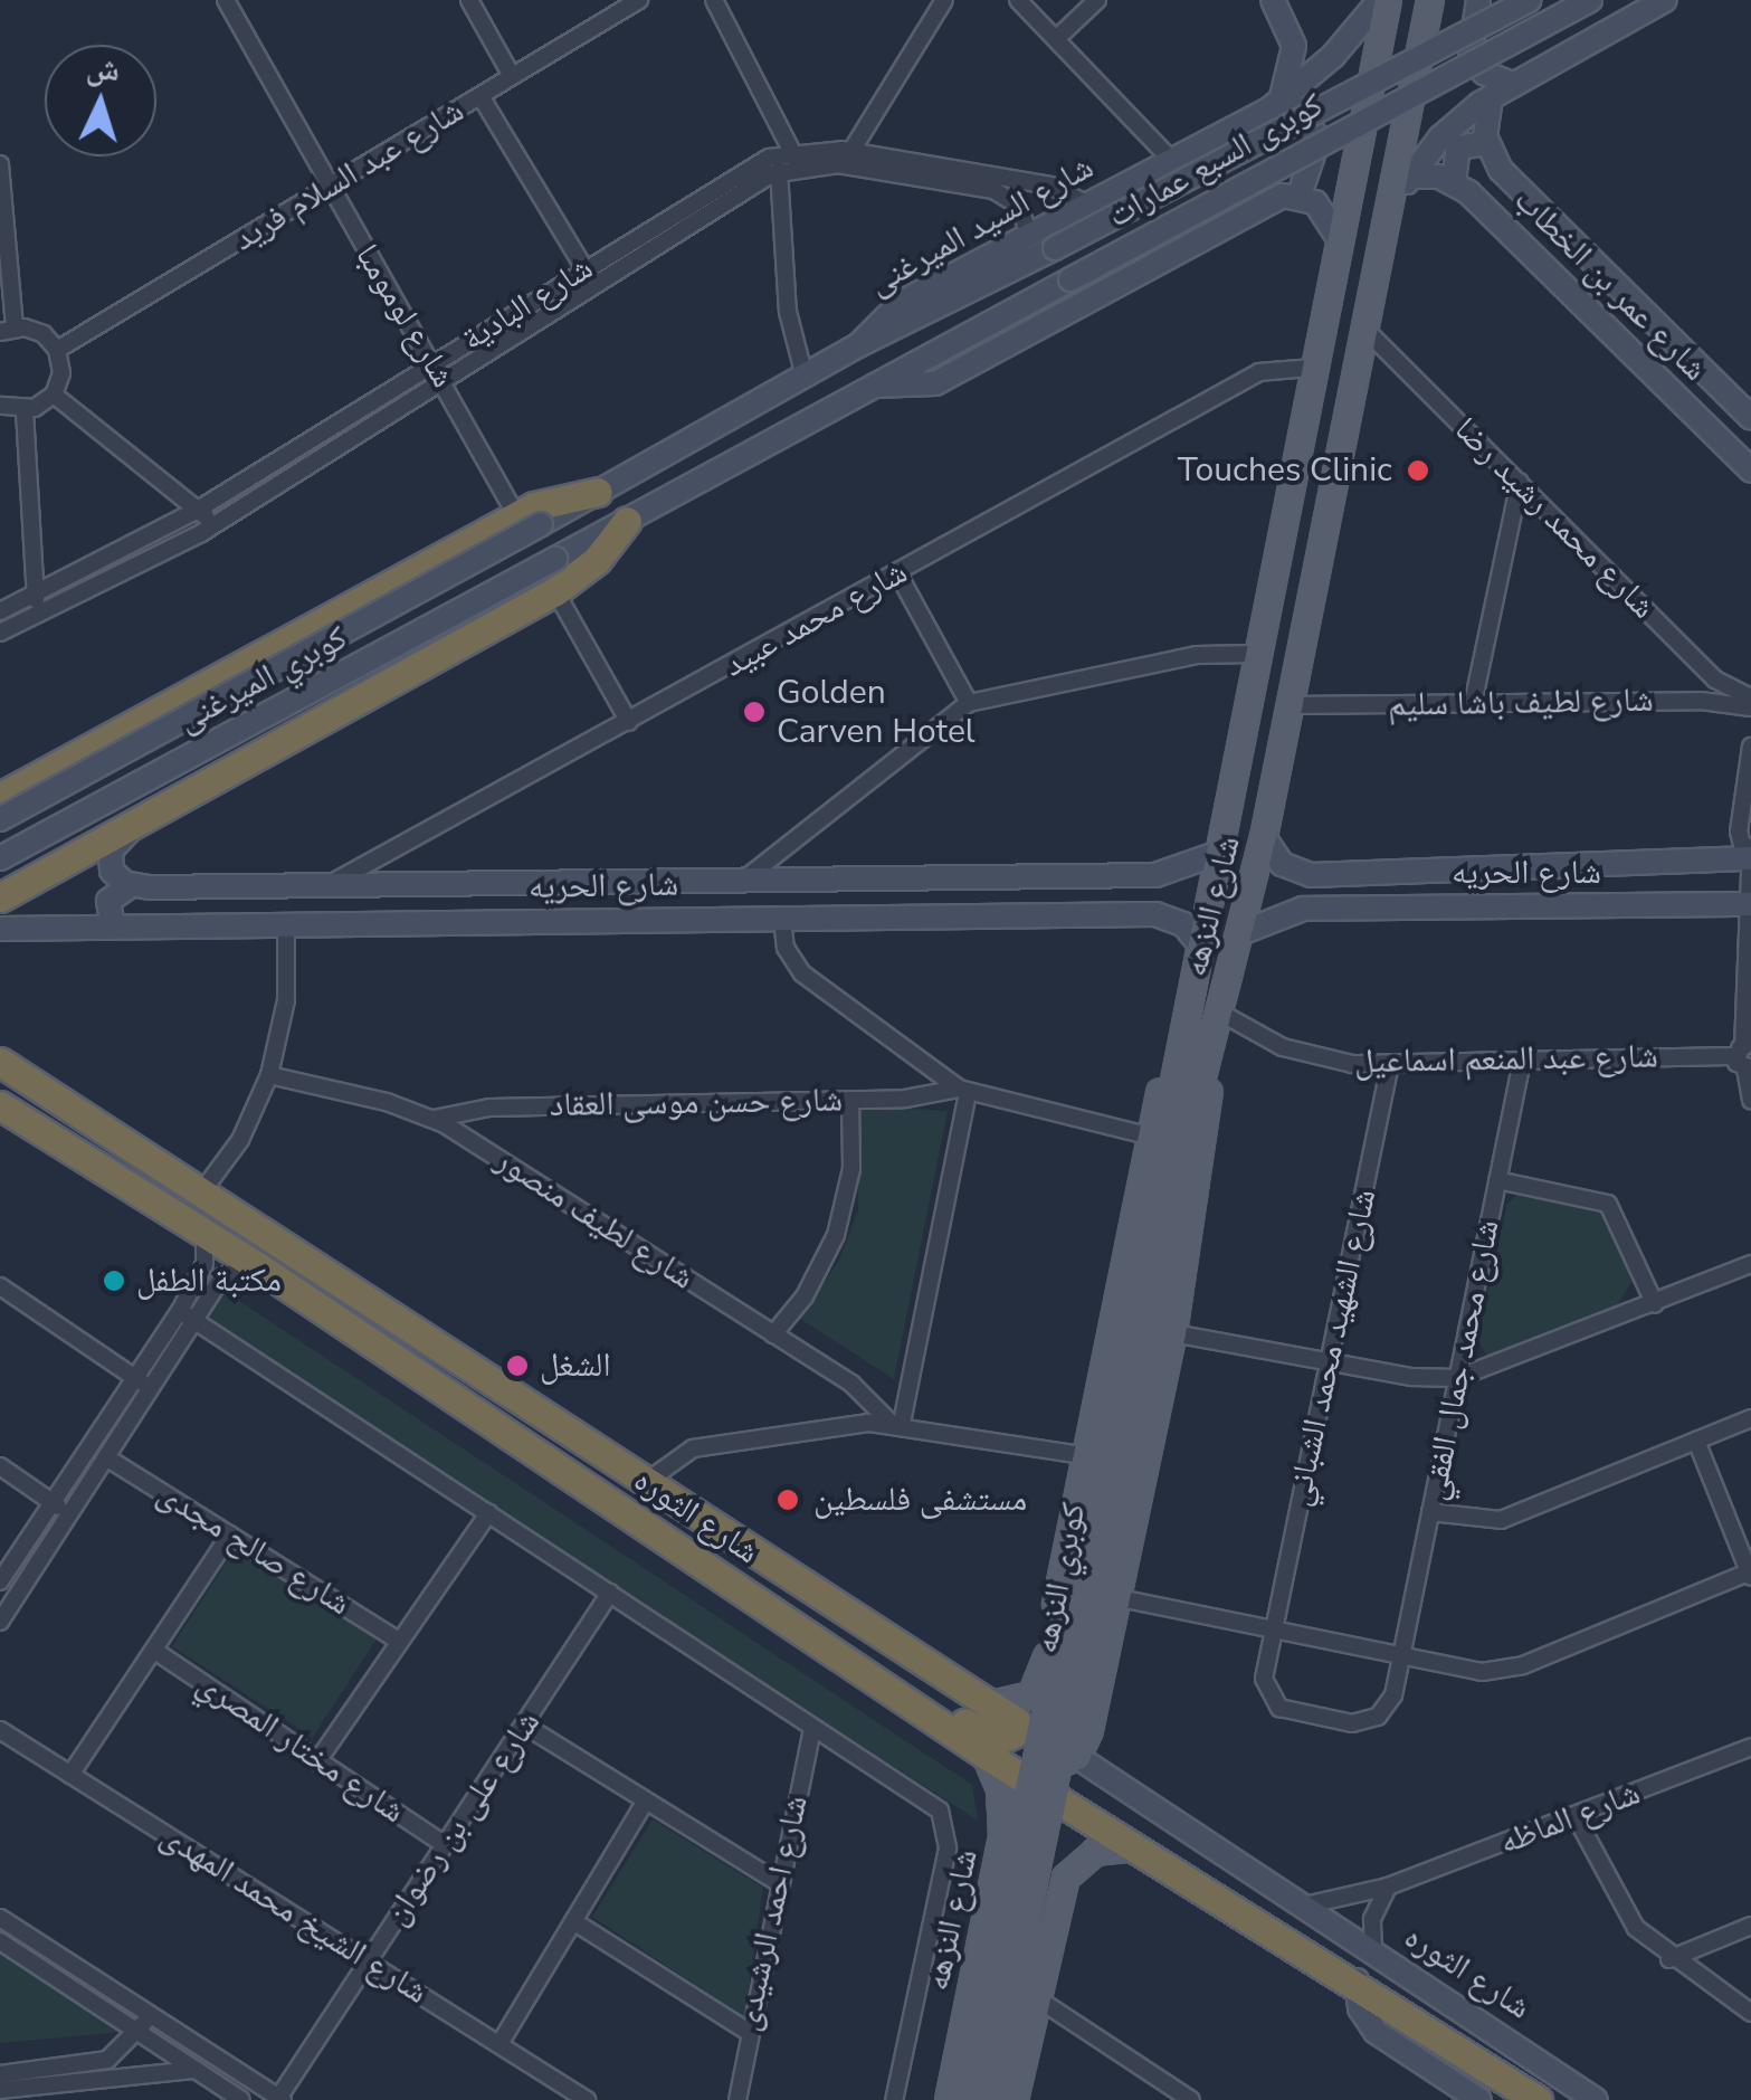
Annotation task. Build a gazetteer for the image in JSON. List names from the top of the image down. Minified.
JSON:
{"streets":{"highway":["شارع الثوره"],"main road":["شارع النزهه","كوبري النزهه"],"street":["كوبرى السبع عمارات","شارع عبد السلام فريد","شارع السيد الميرغنى","شارع عمر بن الخطاب","شارع البادية","شارع لومومبا","شارع محمد رشيد رضا","شارع محمد عبيد","كوبري الميرغنى","شارع لطيف باشا سليم","شارع الحريه","شارع عبد المنعم اسماعيل","شارع حسن موسى العقاد","شارع لطيف منصور","شارع الشهيد محمد الشباني","شارع محمد جمال الفقي","شارع صالح مجدى","شارع مختار المصري","شارع على بن رضوان","شارع الماظه","شارع احمد الرشيدى","شارع الشيخ محمد المهدى"]},"crossings":[["كوبرى السبع عمارات","شارع السيد الميرغنى"],["شارع عبد السلام فريد","شارع لومومبا"],["شارع السيد الميرغنى","شارع البادية"],["شارع السيد الميرغنى","شارع النزهه"],["شارع البادية","شارع لومومبا"],["شارع لومومبا","كوبري الميرغنى"],["شارع محمد رشيد رضا","شارع النزهه"],["شارع محمد عبيد","شارع الحريه"],["شارع محمد عبيد","شارع النزهه"],["شارع لطيف باشا سليم","شارع النزهه"],["شارع الحريه","شارع النزهه"],["شارع النزهه","شارع عبد المنعم اسماعيل"],["شارع النزهه","شارع الثوره"],["شارع النزهه","كوبري النزهه"],["شارع عبد المنعم اسماعيل","شارع الشهيد محمد الشباني"],["شارع عبد المنعم اسماعيل","شارع محمد جمال الفقي"],["شارع حسن موسى العقاد","شارع لطيف منصور"],["شارع الشهيد محمد الشباني","شارع محمد جمال الفقي"],["شارع الثوره","شارع الماظه"],["شارع مختار المصري","شارع على بن رضوان"],["شارع على بن رضوان","شارع الشيخ محمد المهدى"]],"places":["Touches Clinic","Golden Carven Hotel","مكتبة الطفل","الشغل","مستشفى فلسطين"],"north":"top"}
